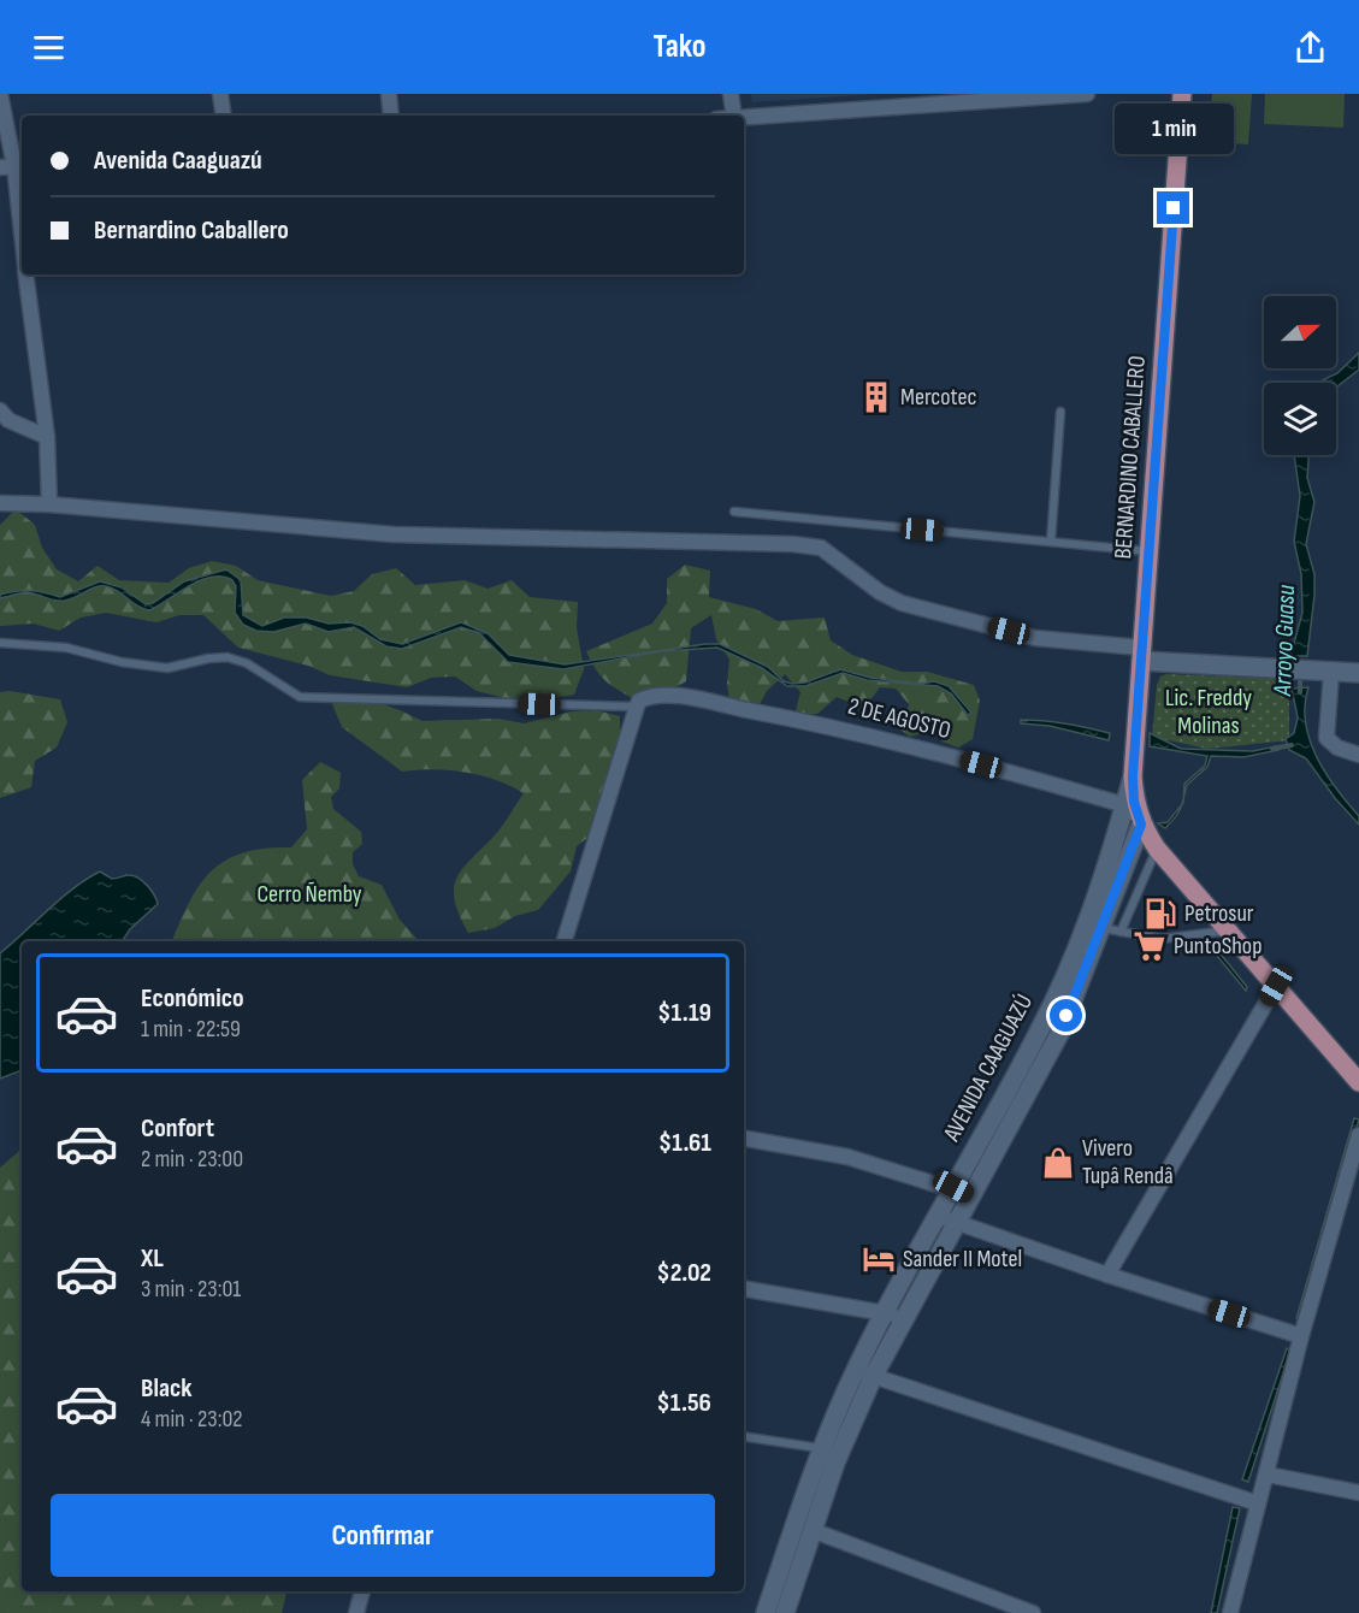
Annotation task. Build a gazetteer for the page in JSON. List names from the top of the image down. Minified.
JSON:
{"streets":{"main road":["BERNARDINO CABALLERO"],"street":["2 DE AGOSTO","AVENIDA CAAGUAZÚ"]},"crossings":[["BERNARDINO CABALLERO","AVENIDA CAAGUAZÚ"],["2 DE AGOSTO","AVENIDA CAAGUAZÚ"]],"water":["Arroyo Guasu"],"parks":["Lic. Freddy Molinas","Cerro Ñemby"],"places":{"building":["Mercotec"],"fuel station":["Petrosur"],"supermarket":["PuntoShop"],"shop":["Vivero Tupâ Rendâ"],"hotel":["Sander II Motel"]},"north":"right","page":{"header":"Tako","bubble":"1 min","banner":["Avenida Caaguazú","Bernardino Caballero"],"list":[{"name":"Económico","note":"1 min · 22:59","value":"$1.19"},{"name":"Confort","note":"2 min · 23:00","value":"$1.61"},{"name":"XL","note":"3 min · 23:01","value":"$2.02"},{"name":"Black","note":"4 min · 23:02","value":"$1.56"}],"buttons":"Confirmar"}}
